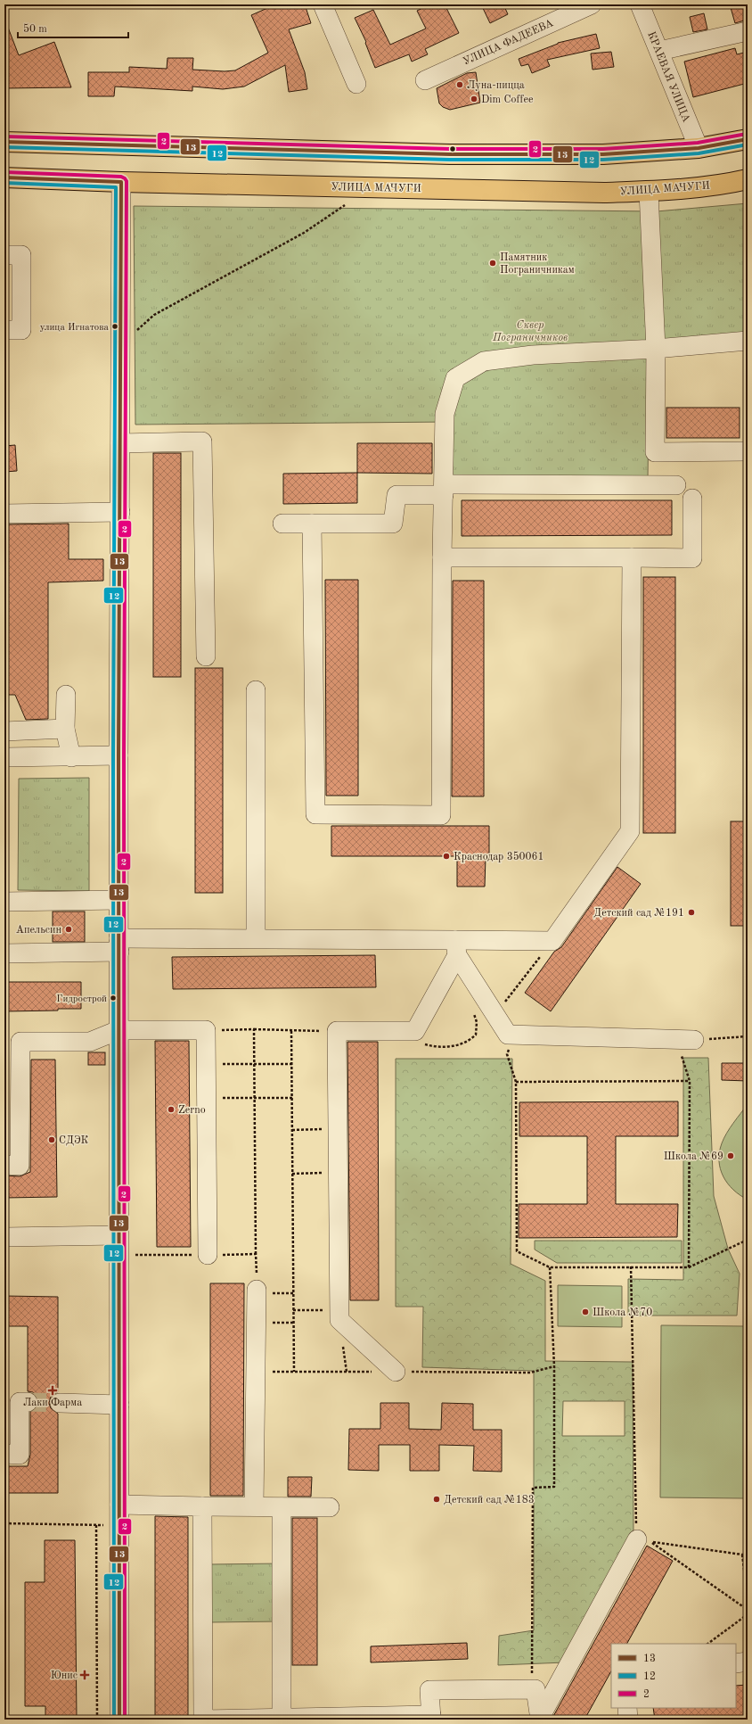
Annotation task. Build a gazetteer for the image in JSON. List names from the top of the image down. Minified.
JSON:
{"streets":{"main road":["УЛИЦА МАЧУГИ"],"street":["УЛИЦА ФАДЕЕВА","КРАЕВАЯ УЛИЦА"]},"parks":["Сквер Пограничников"],"places":{"other":["Луна-пицца","Dim Coffee","Памятник Пограничникам","улица Игнатова","Краснодар 350061","Детский сад №191","Апельсин","Гидрострой","Zerno","СДЭК","Школа №69","Школа №70","Детский сад №183"],"health":["Лаки Фарма","Юнис"]},"lines":["transit line 2","transit line 13","transit line 12"],"legend":["13","12","2"],"scale_bar":"50 m"}
